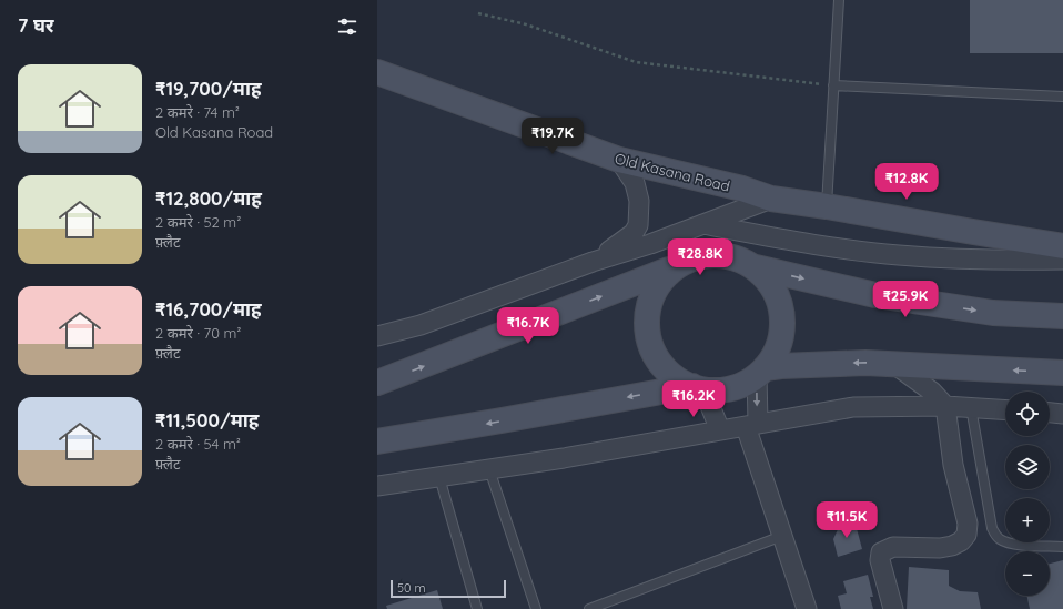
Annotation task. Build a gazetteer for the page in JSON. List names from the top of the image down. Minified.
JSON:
{"streets":{"main road":["Old Kasana Road"]},"scale_bar":"50 m","page":{"heading":"7 घर","list":[{"name":"₹19,700/माह","note":"2 कमरे · 74 m² · Old Kasana Road"},{"name":"₹12,800/माह","note":"2 कमरे · 52 m² · फ़्लैट"},{"name":"₹16,700/माह","note":"2 कमरे · 70 m² · फ़्लैट"},{"name":"₹11,500/माह","note":"2 कमरे · 54 m² · फ़्लैट"}],"price":["₹19.7K","₹12.8K","₹28.8K","₹25.9K","₹16.7K","₹16.2K","₹11.5K"],"map_buttons":["+","−"],"scale":"50 m"}}
